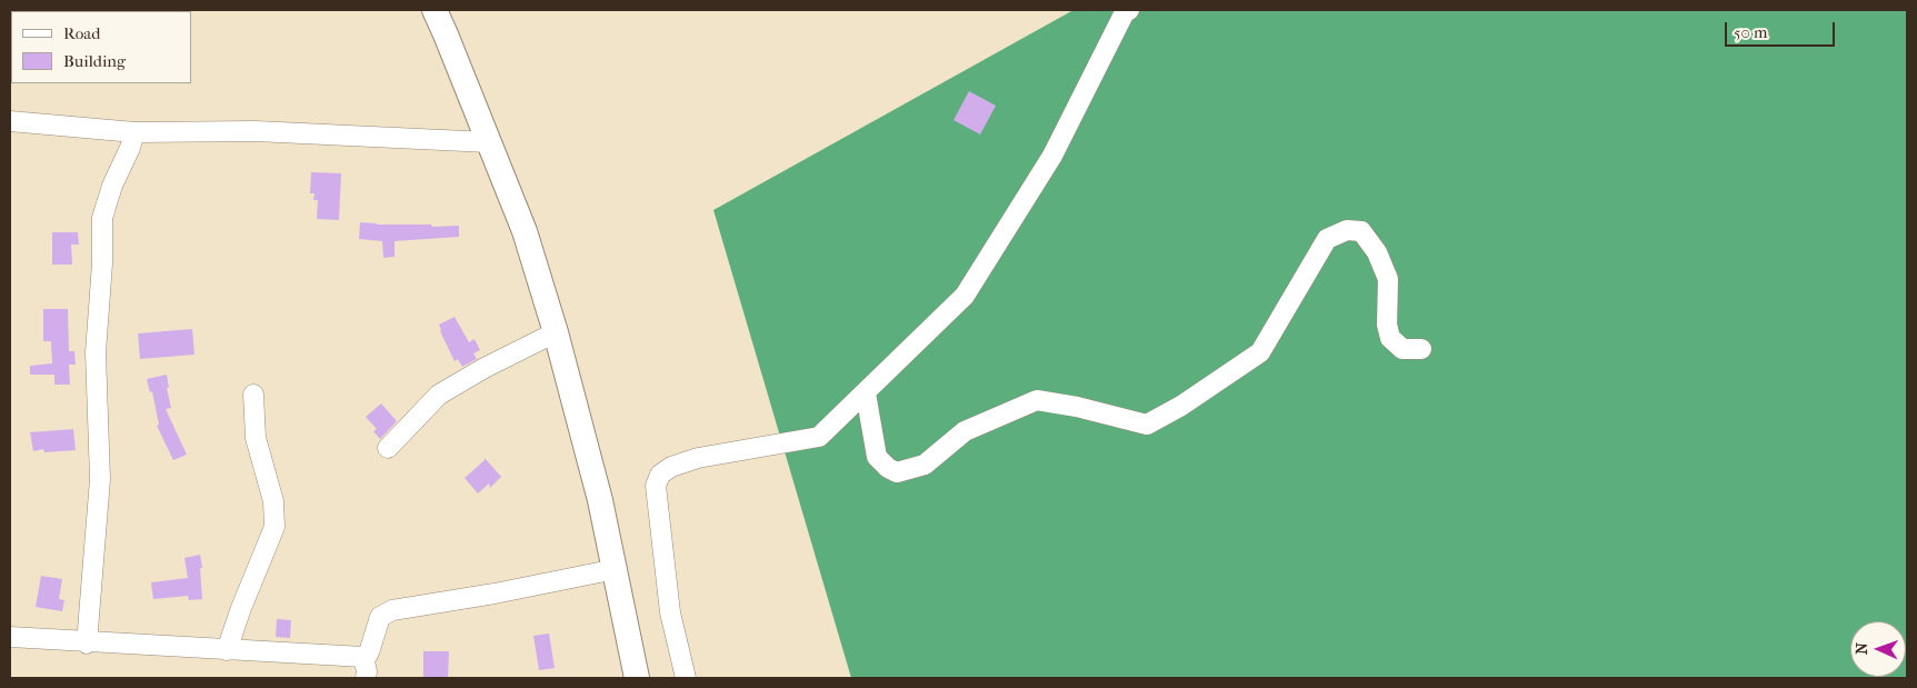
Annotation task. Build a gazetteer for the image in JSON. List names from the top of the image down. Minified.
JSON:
{"legend":["Road","Building"],"scale_bar":"50 m","north":"left"}
